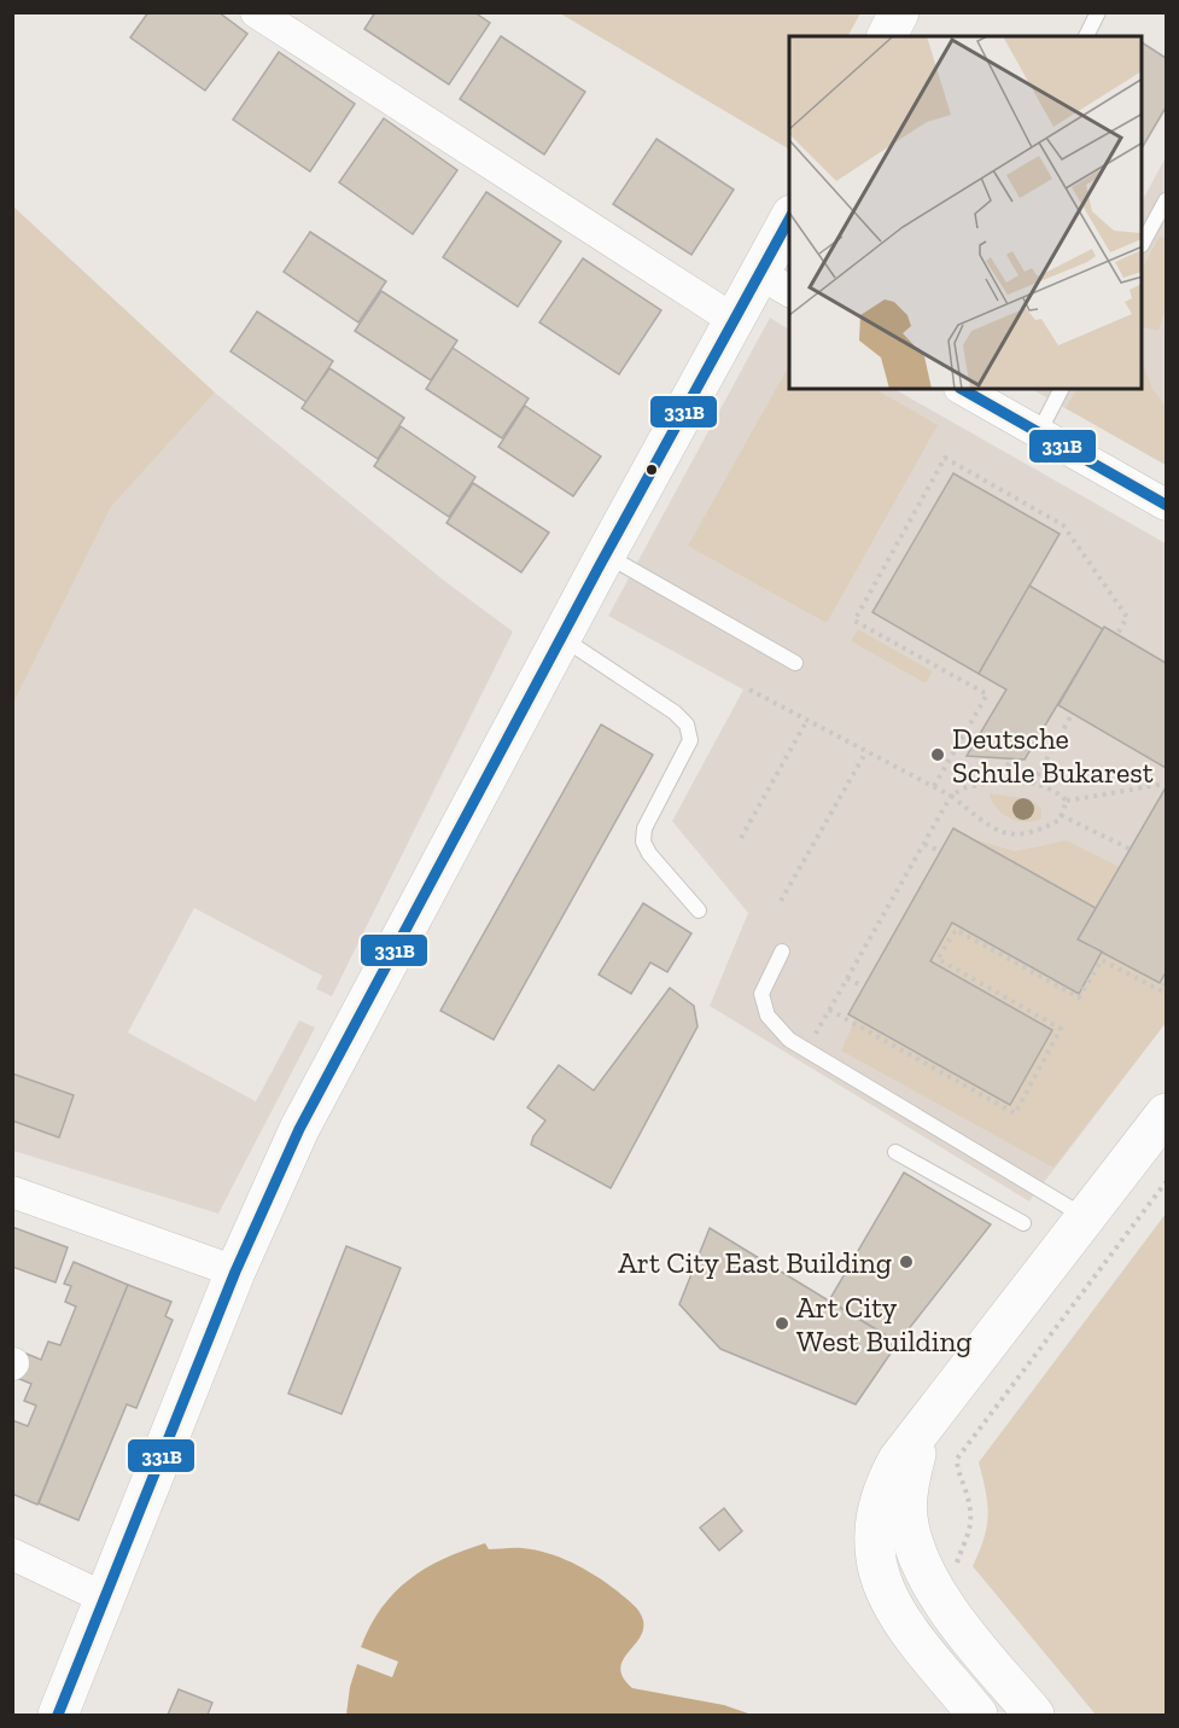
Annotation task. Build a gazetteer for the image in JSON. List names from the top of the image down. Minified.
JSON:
{"places":["Deutsche Schule Bukarest","Art City East Building","Art City West Building"],"lines":["transit line 331B"]}
